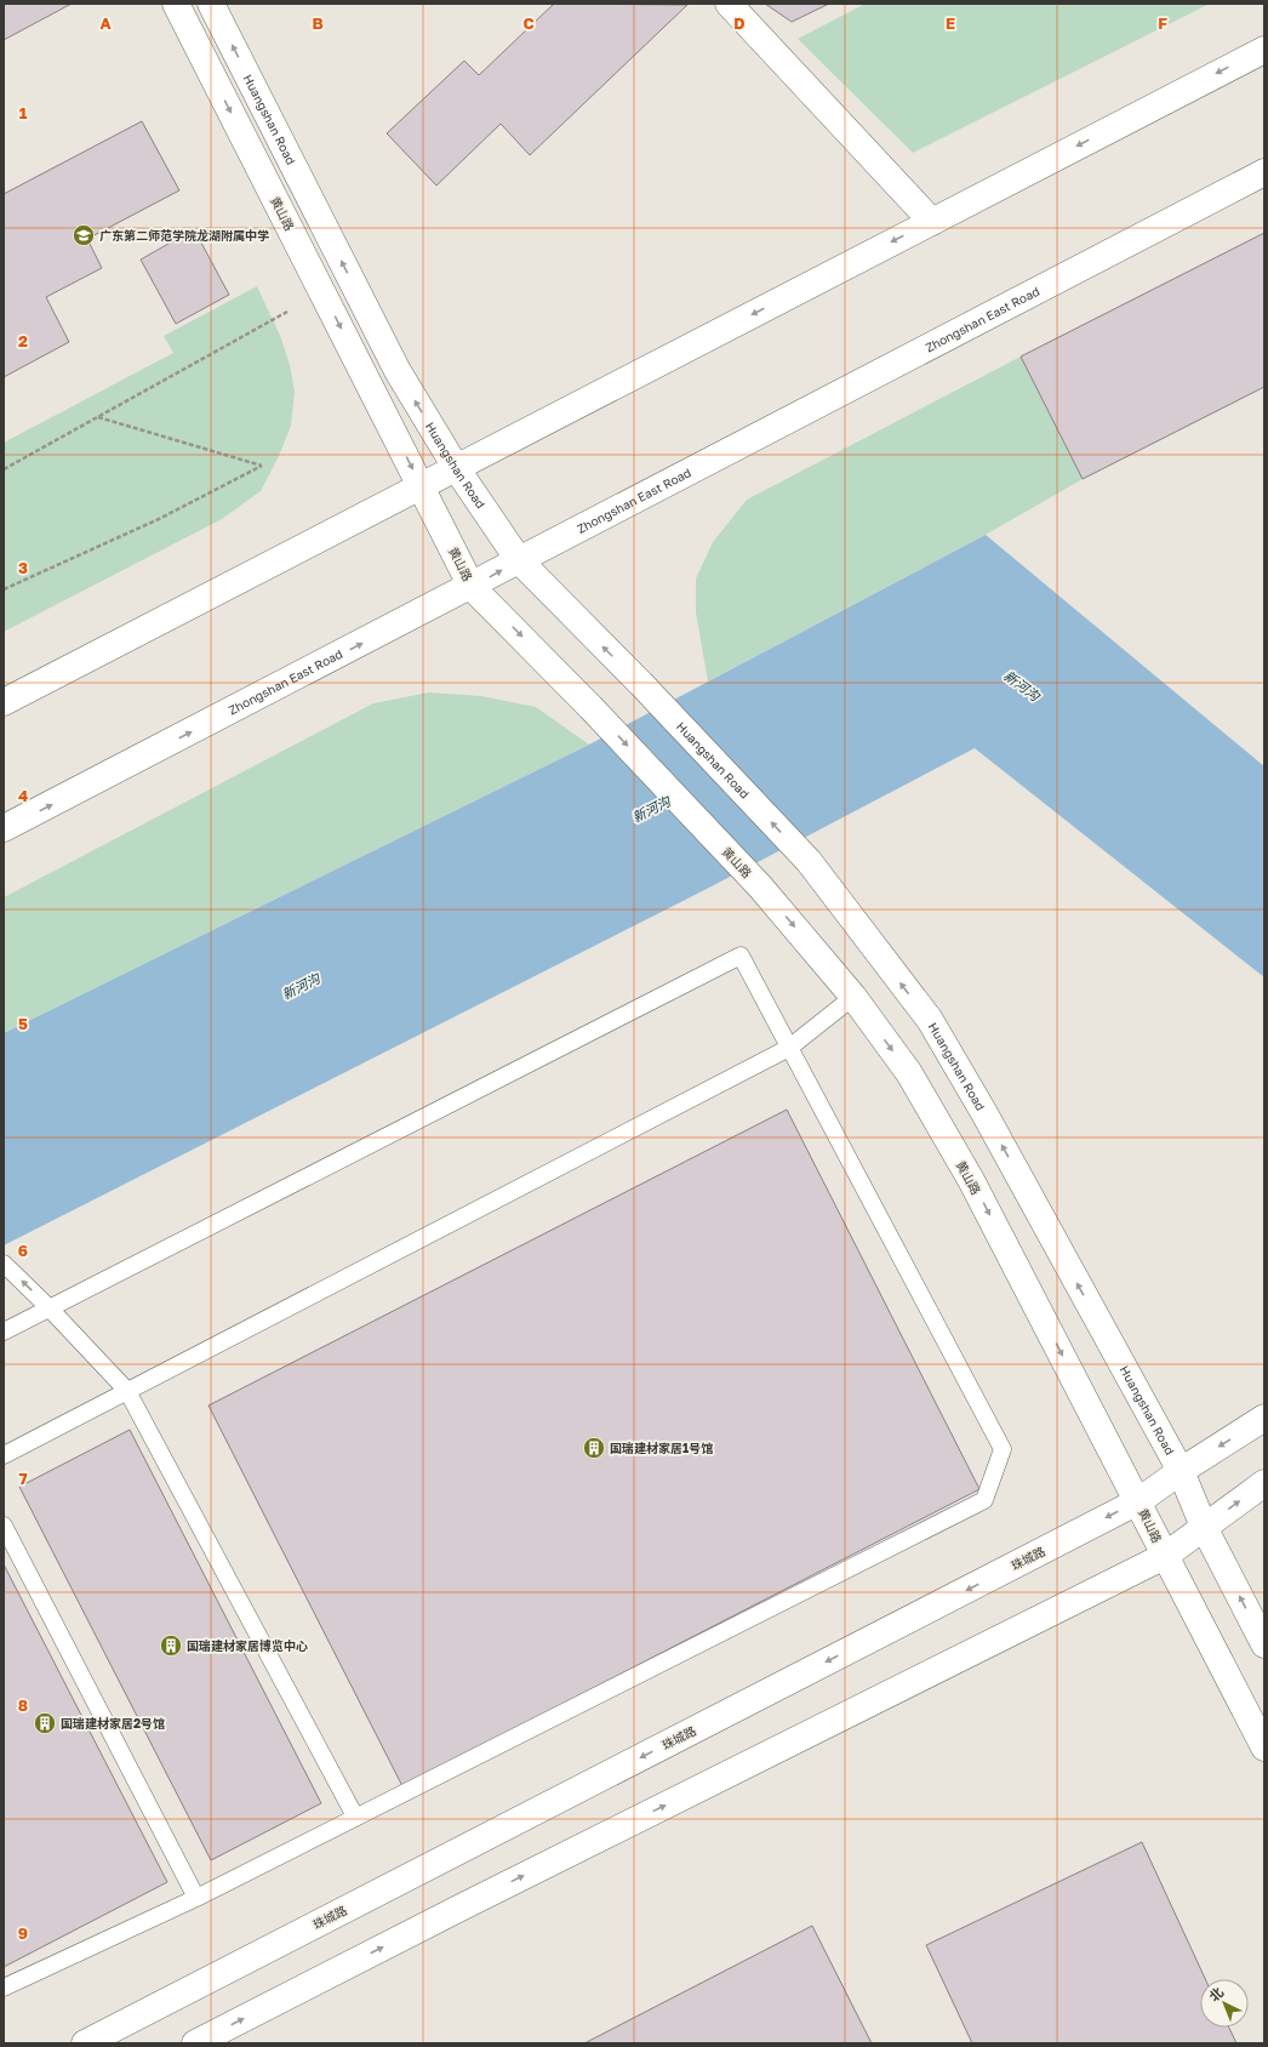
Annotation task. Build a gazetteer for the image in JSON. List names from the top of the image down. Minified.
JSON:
{"streets":{"street":["Huangshan Road","黄山路","Zhongshan East Road","珠城路"]},"crossings":[["Huangshan Road","Zhongshan East Road"],["Huangshan Road","珠城路"],["黄山路","Zhongshan East Road"],["黄山路","珠城路"]],"one_way":["Huangshan Road","黄山路"],"water":["新河沟"],"places":{"school or university":["广东第二师范学院龙湖附属中学"],"building":["国瑞建材家居1号馆","国瑞建材家居博览中心","国瑞建材家居2号馆"]},"north":"top left","grid":{"columns":["A","B","C","D","E","F"],"rows":["1","2","3","4","5","6","7","8","9"]}}
